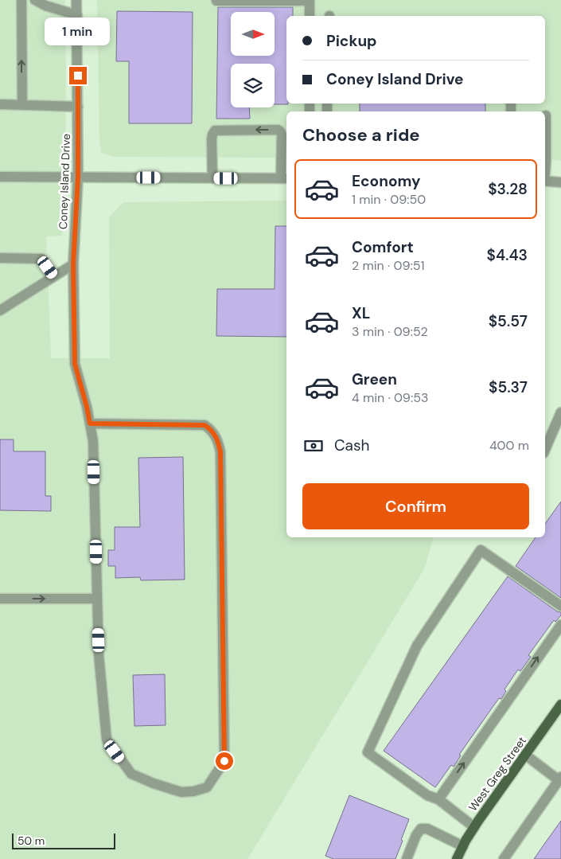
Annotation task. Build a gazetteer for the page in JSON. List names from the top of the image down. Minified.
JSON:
{"streets":{"main road":["West Greg Street"],"street":["Coney Island Drive"]},"scale_bar":"50 m","north":"right","page":{"banner":["Pickup","Coney Island Drive"],"bubble":"1 min","heading":"Choose a ride","list":[{"name":"Economy","note":"1 min · 09:50","value":"$3.28"},{"name":"Comfort","note":"2 min · 09:51","value":"$4.43"},{"name":"XL","note":"3 min · 09:52","value":"$5.57"},{"name":"Green","note":"4 min · 09:53","value":"$5.37"}],"pay":["Cash","400 m"],"buttons":"Confirm","scale":"50 m"}}
